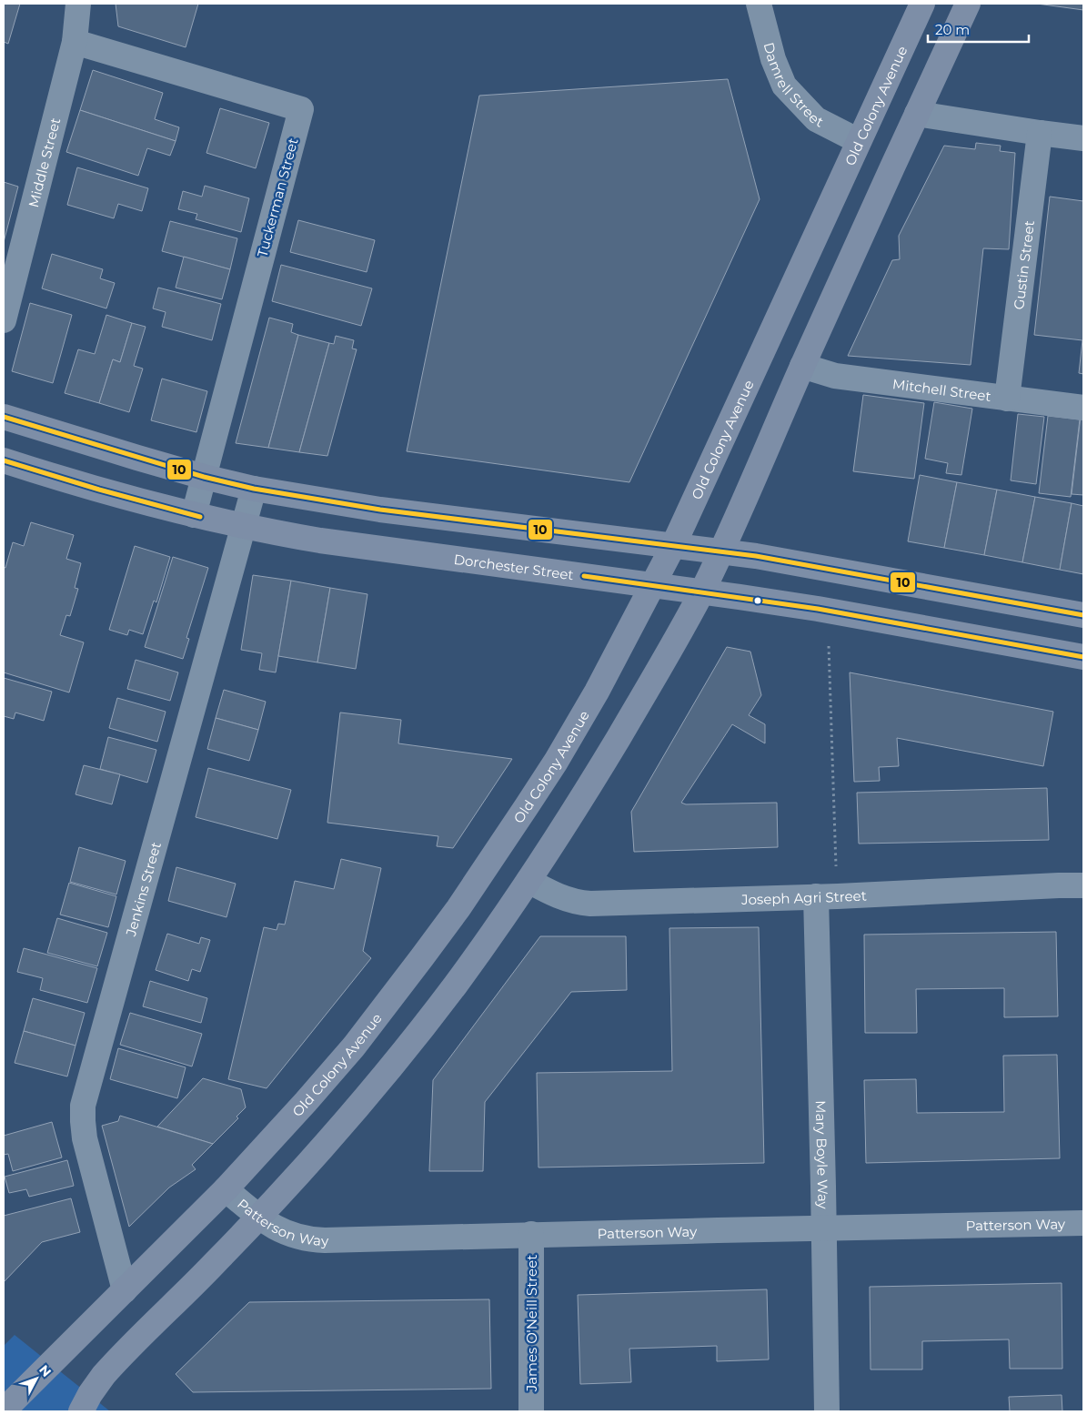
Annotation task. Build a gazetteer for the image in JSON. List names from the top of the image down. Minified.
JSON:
{"streets":{"main road":["Old Colony Avenue","Dorchester Street"],"street":["Damrell Street","Middle Street","Tuckerman Street","Gustin Street","Mitchell Street","Jenkins Street","Joseph Agri Street","Mary Boyle Way","Patterson Way","James O'Neill Street"]},"crossings":[["Damrell Street","Old Colony Avenue"],["Old Colony Avenue","Dorchester Street"],["Old Colony Avenue","Jenkins Street"],["Old Colony Avenue","Patterson Way"],["Middle Street","Tuckerman Street"],["Tuckerman Street","Dorchester Street"],["Gustin Street","Mitchell Street"],["Dorchester Street","Jenkins Street"],["Joseph Agri Street","Mary Boyle Way"],["Mary Boyle Way","Patterson Way"],["Patterson Way","James O'Neill Street"]],"lines":["transit line 10"],"scale_bar":"20 m","north":"top right"}
